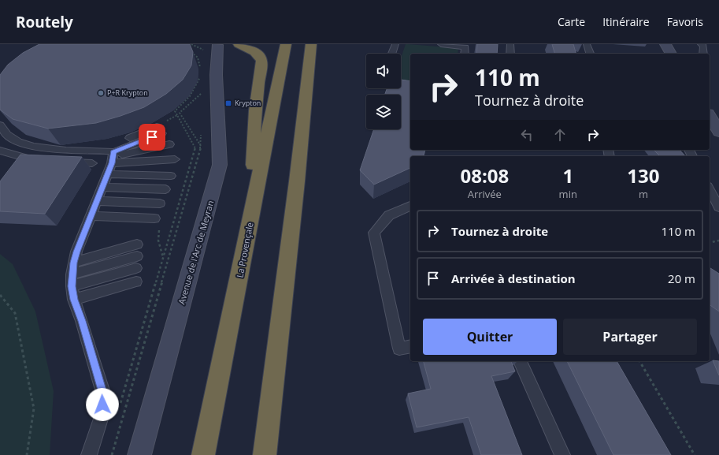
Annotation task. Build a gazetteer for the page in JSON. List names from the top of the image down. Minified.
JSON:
{"streets":{"highway":["La Provençale"],"main road":["Avenue de l'Arc de Meyran"]},"places":{"other":["P+R Krypton"],"transit":["Krypton"]},"page":{"header":"Routely","nav":["Carte","Itinéraire","Favoris"],"turn":["110 m","Tournez à droite"],"eta":["08:08","Arrivée","1","min","130","m"],"list":[{"name":"Tournez à droite","value":"110 m"},{"name":"Arrivée à destination","value":"20 m"}],"buttons":["Quitter","Partager"]}}
